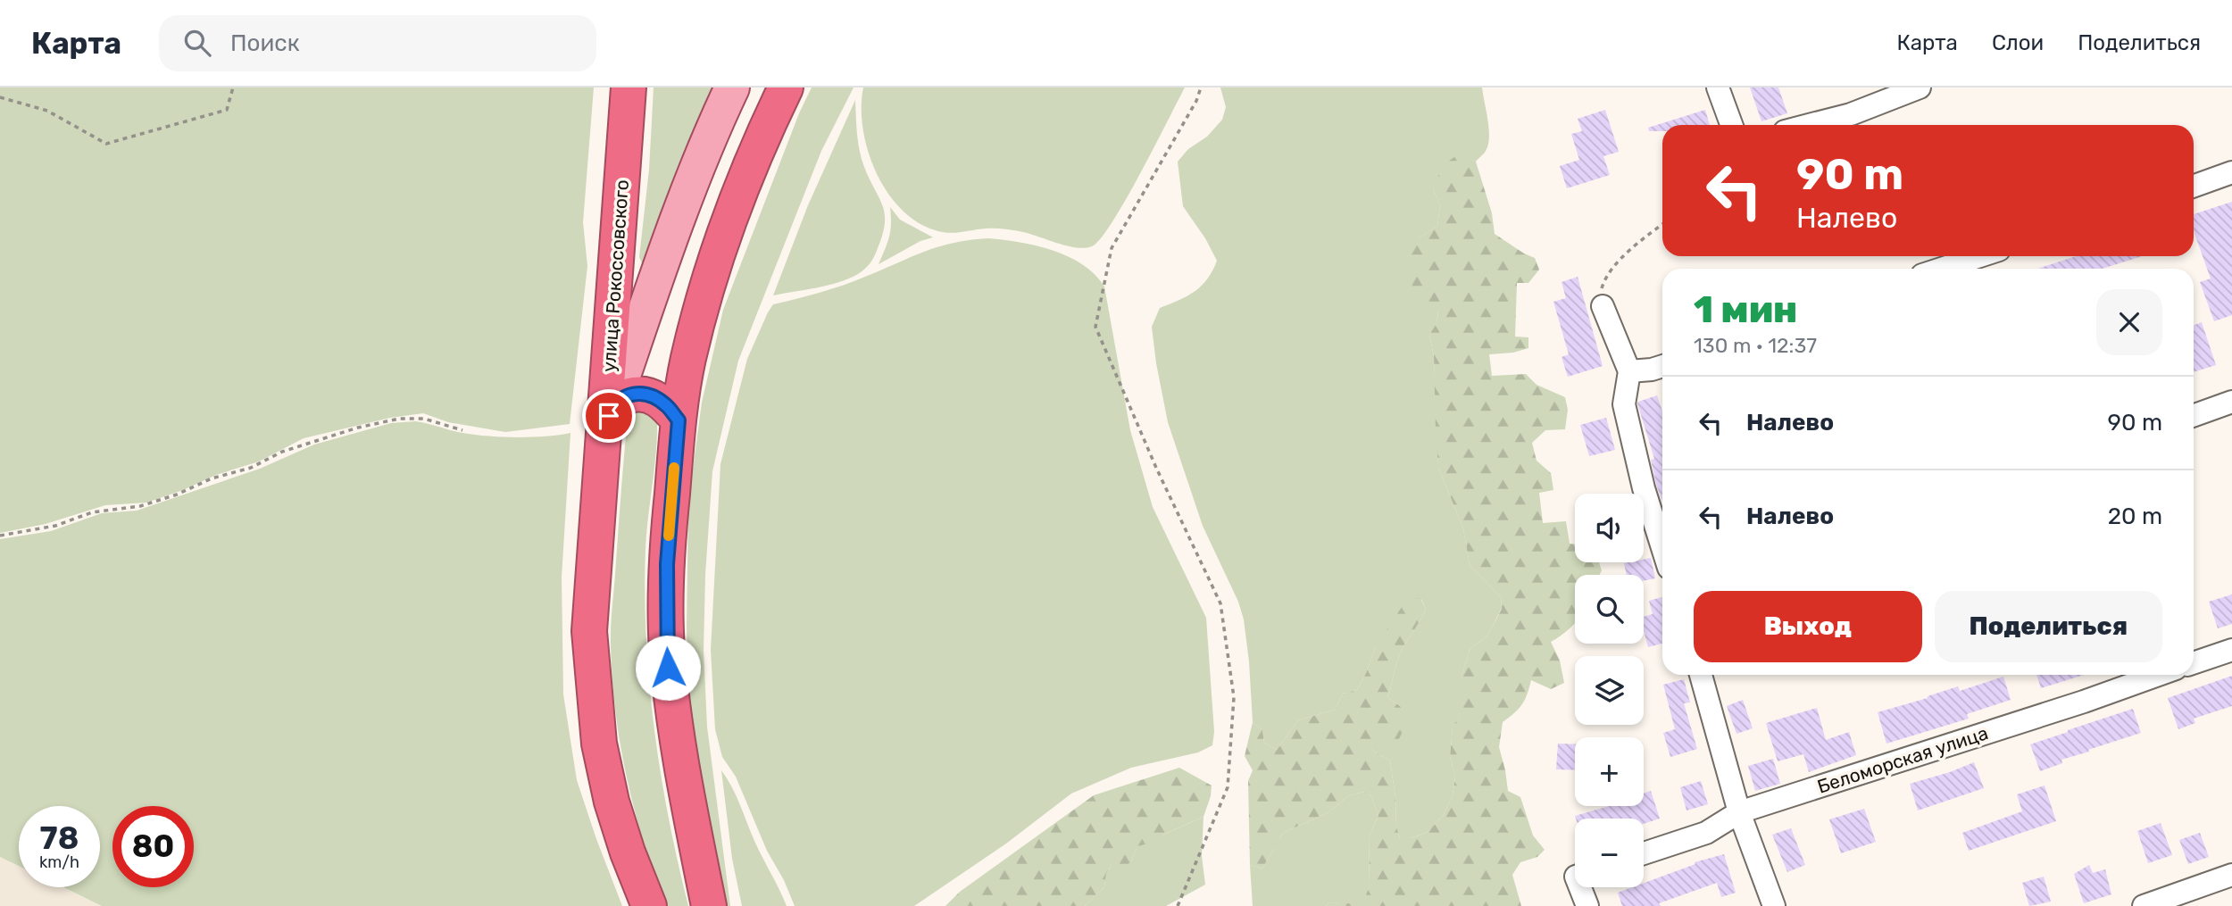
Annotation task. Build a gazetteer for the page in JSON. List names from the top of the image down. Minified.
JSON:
{"streets":{"highway":["улица Рокоссовского"],"street":["Беломорская улица"]},"page":{"header":"Карта","search":"Поиск","nav":["Карта","Слои","Поделиться"],"turn":["90 m","Налево"],"heading":["1 мин","130 m · 12:37"],"list":[{"name":"Налево","value":"90 m"},{"name":"Налево","value":"20 m"}],"map_buttons":["+","−"],"buttons":["Выход","Поделиться"],"speed":"78 km/h","limit":"80"}}
